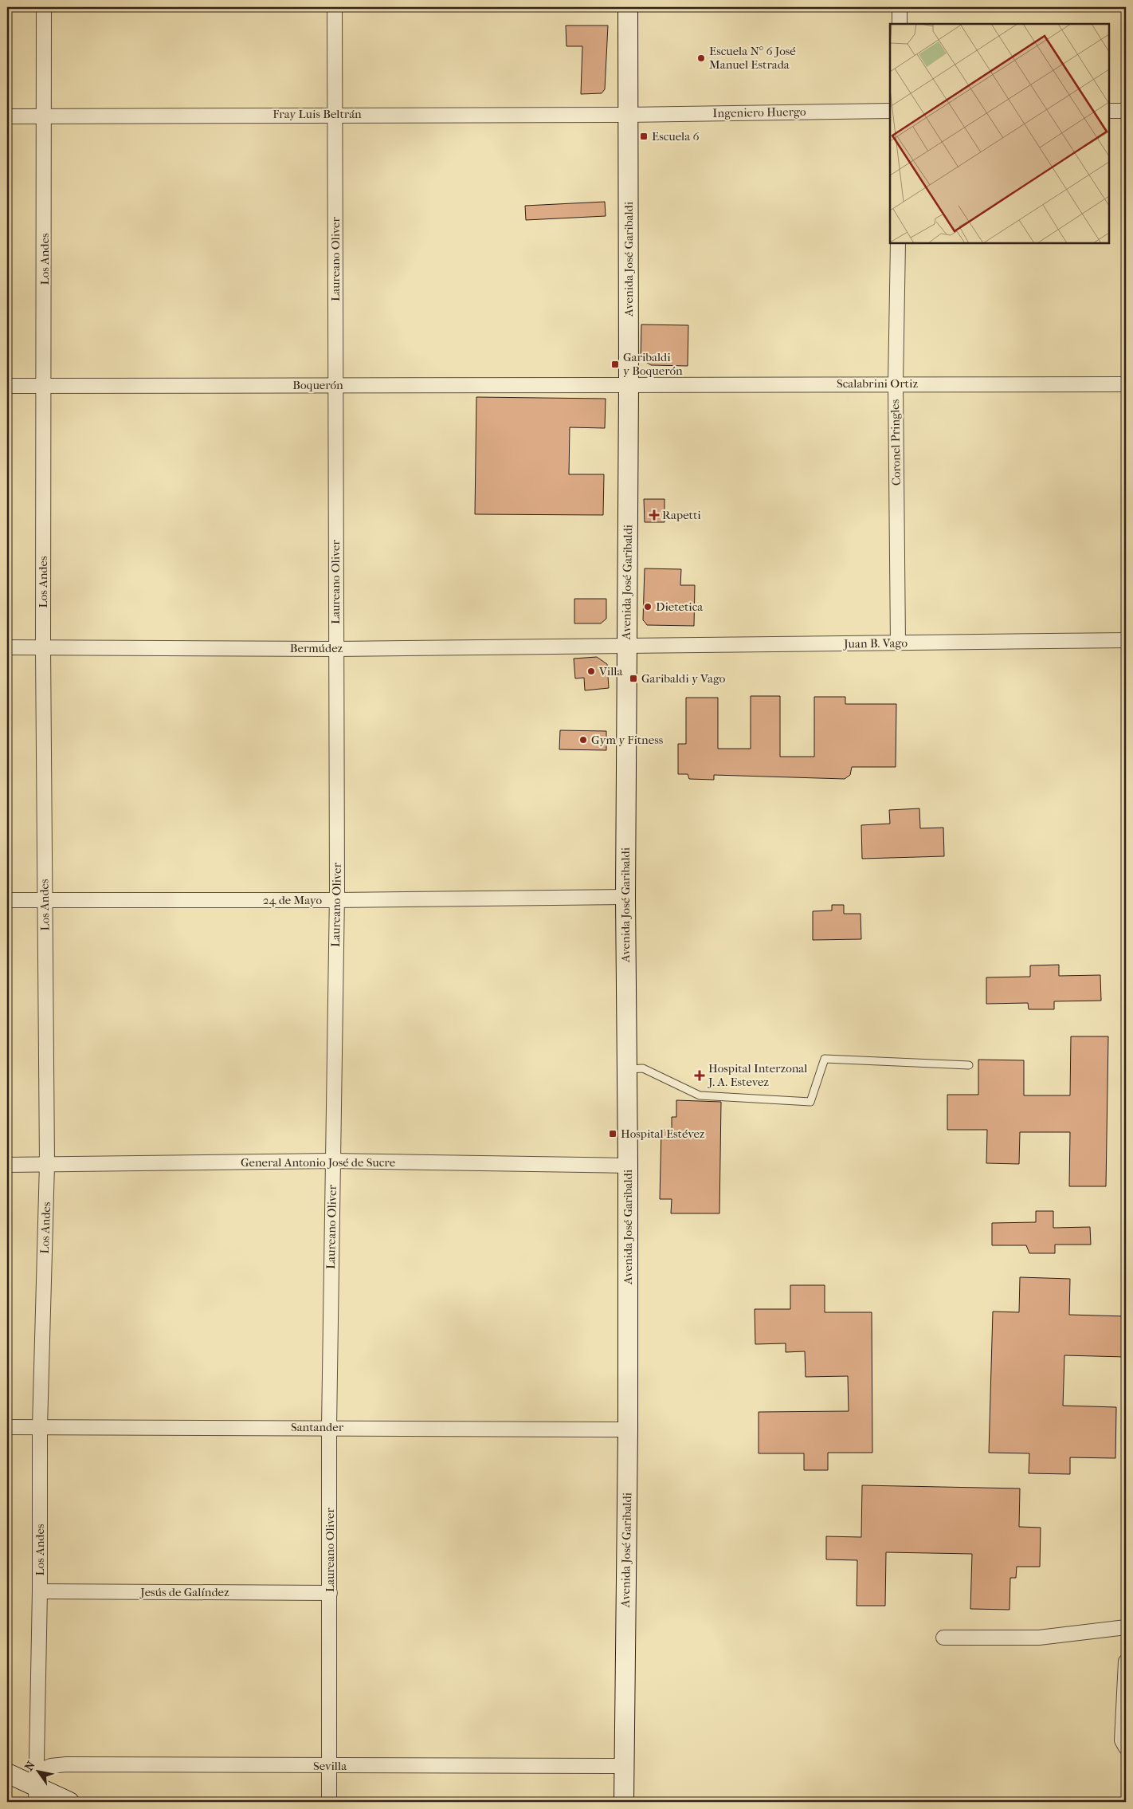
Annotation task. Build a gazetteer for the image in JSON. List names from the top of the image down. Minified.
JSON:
{"streets":{"main road":["Avenida José Garibaldi"],"street":["Ingeniero Huergo","Fray Luis Beltrán","Los Andes","Laureano Oliver","Scalabrini Ortiz","Boquerón","Coronel Pringles","Juan B. Vago","Bermúdez","24 de Mayo","General Antonio José de Sucre","Santander","Jesús de Galíndez","Sevilla"]},"crossings":[["Ingeniero Huergo","Fray Luis Beltrán"],["Ingeniero Huergo","Avenida José Garibaldi"],["Fray Luis Beltrán","Los Andes"],["Fray Luis Beltrán","Laureano Oliver"],["Fray Luis Beltrán","Avenida José Garibaldi"],["Los Andes","Boquerón"],["Los Andes","Bermúdez"],["Los Andes","24 de Mayo"],["Los Andes","General Antonio José de Sucre"],["Los Andes","Santander"],["Los Andes","Jesús de Galíndez"],["Los Andes","Sevilla"],["Laureano Oliver","Boquerón"],["Laureano Oliver","Bermúdez"],["Laureano Oliver","24 de Mayo"],["Laureano Oliver","General Antonio José de Sucre"],["Laureano Oliver","Santander"],["Laureano Oliver","Jesús de Galíndez"],["Laureano Oliver","Sevilla"],["Avenida José Garibaldi","Scalabrini Ortiz"],["Avenida José Garibaldi","Boquerón"],["Avenida José Garibaldi","Juan B. Vago"],["Avenida José Garibaldi","Bermúdez"],["Avenida José Garibaldi","24 de Mayo"],["Avenida José Garibaldi","General Antonio José de Sucre"],["Avenida José Garibaldi","Santander"],["Avenida José Garibaldi","Sevilla"],["Scalabrini Ortiz","Boquerón"],["Scalabrini Ortiz","Coronel Pringles"],["Coronel Pringles","Juan B. Vago"],["Juan B. Vago","Bermúdez"]],"places":{"other":["Escuela N° 6 José Manuel Estrada","Dietetica","Villa","Gym y Fitness"],"transit":["Escuela 6","Garibaldi y Boquerón","Garibaldi y Vago","Hospital Estévez"],"health":["Rapetti","Hospital Interzonal J. A. Estevez"]},"north":"top left"}
